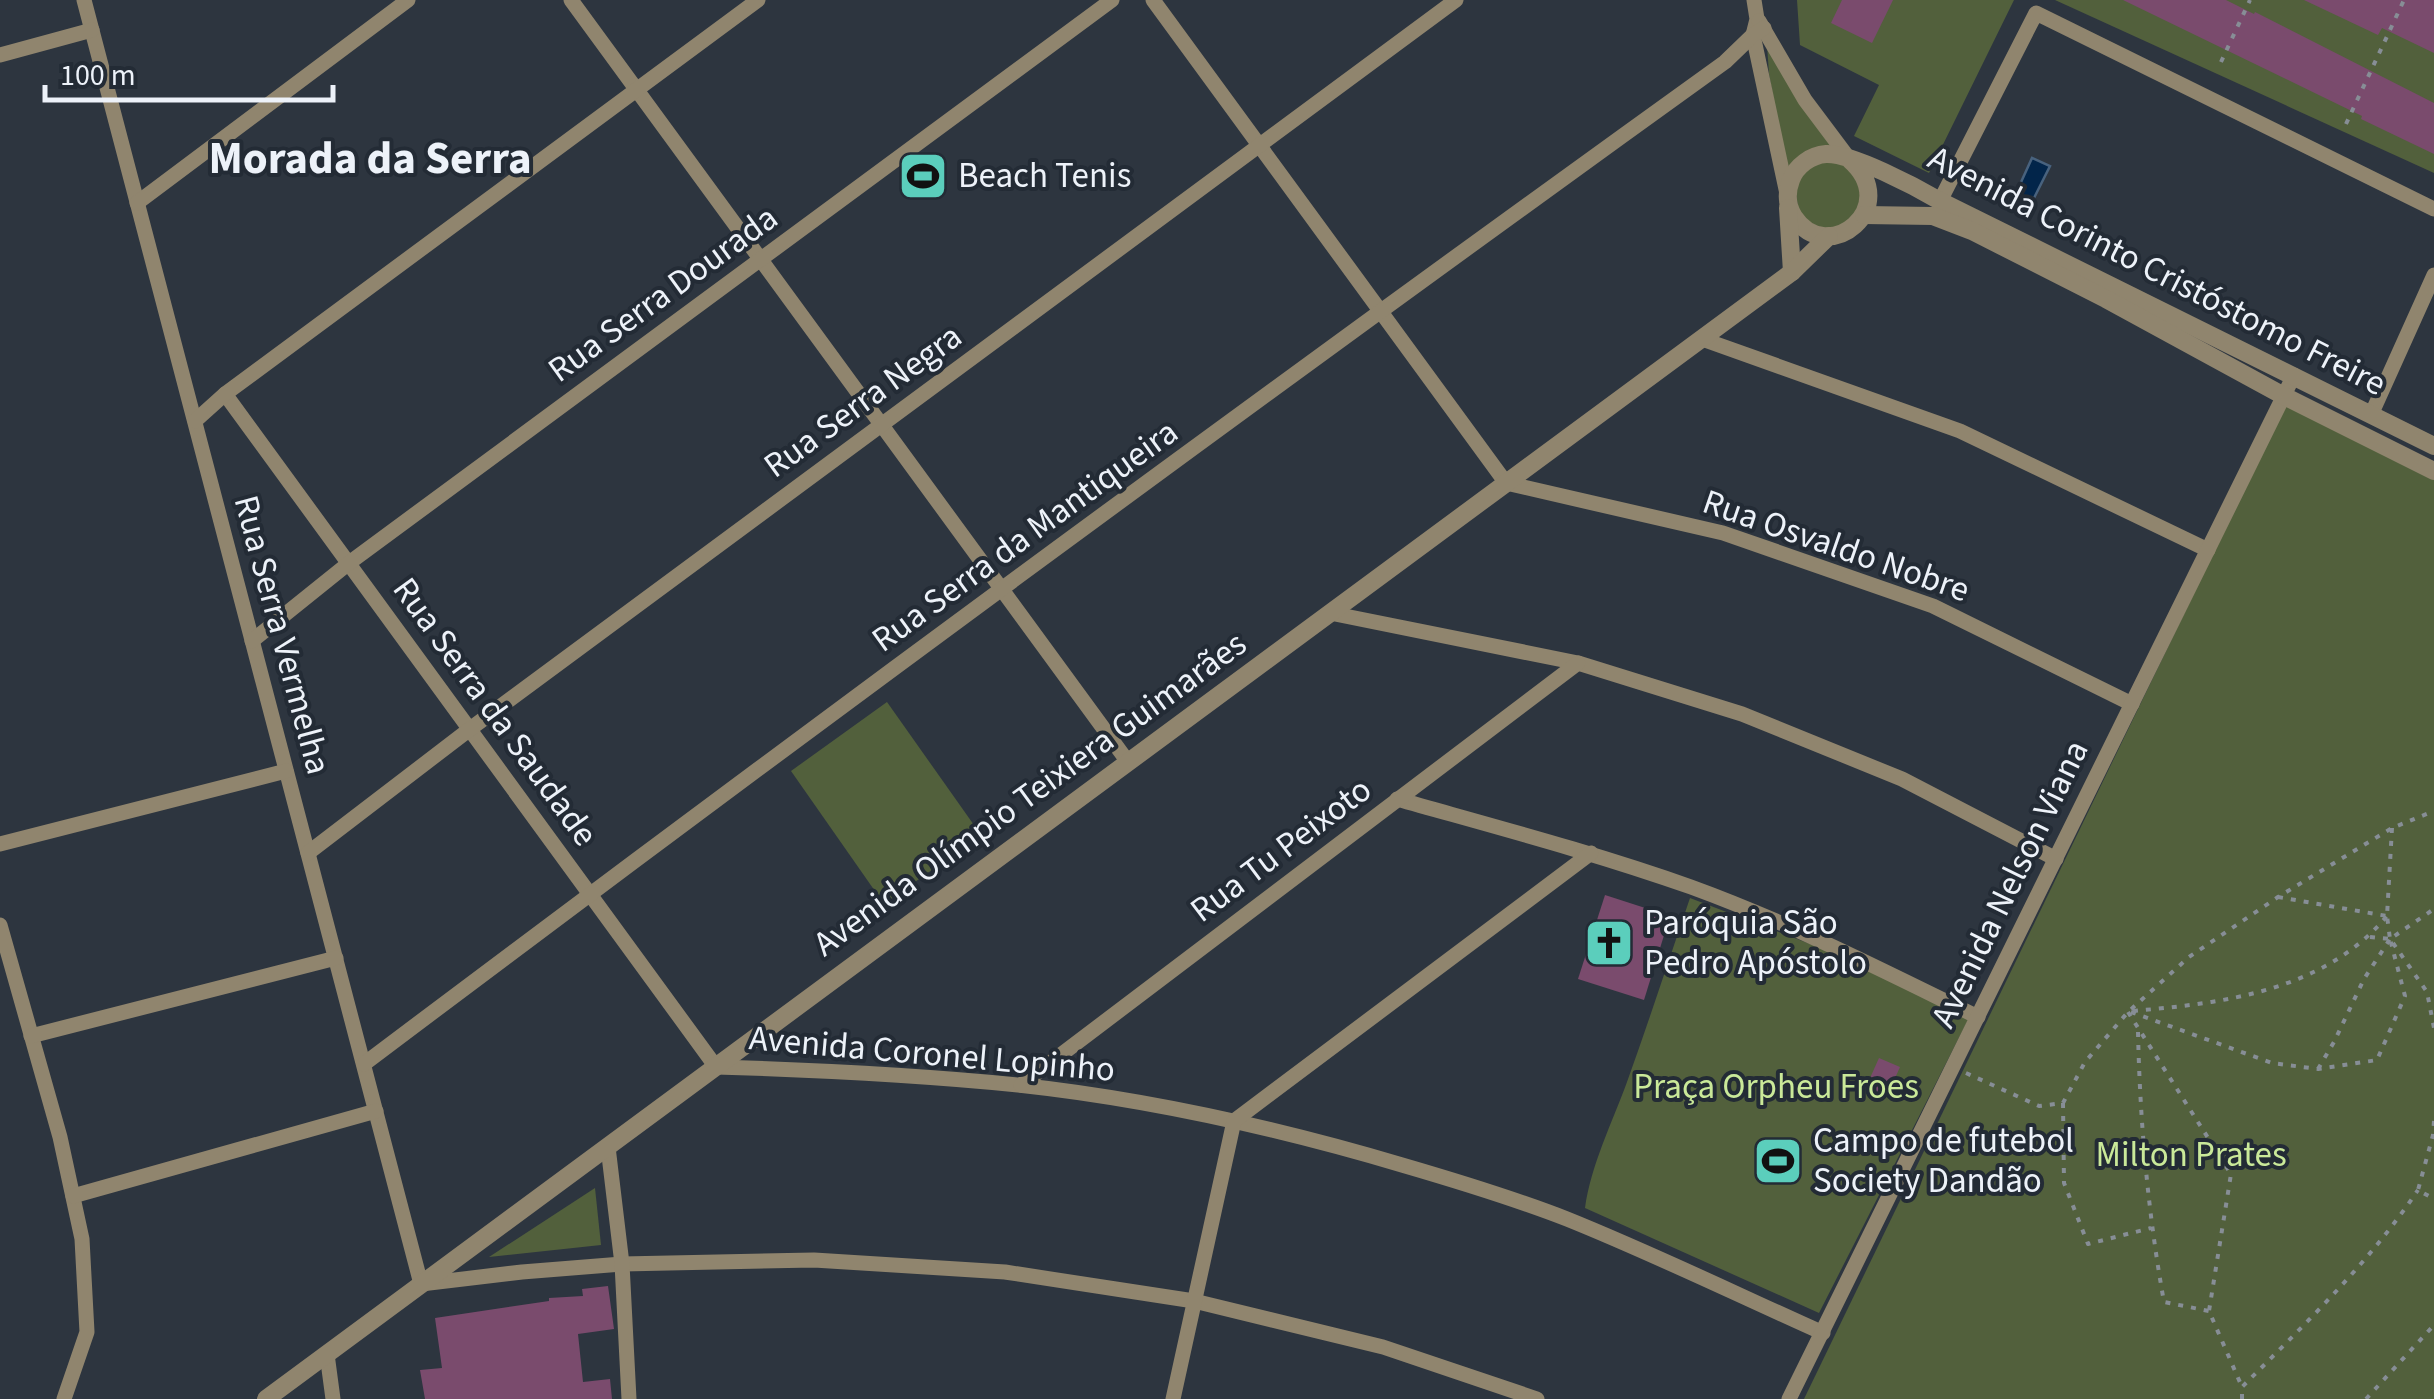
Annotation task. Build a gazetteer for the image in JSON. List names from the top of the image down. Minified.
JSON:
{"streets":{"street":["Avenida Corinto Cristóstomo Freire","Rua Serra Dourada","Rua Serra Negra","Rua Serra da Mantiqueira","Rua Osvaldo Nobre","Rua Serra Vermelha","Rua Serra da Saudade","Avenida Olímpio Teixiera Guimarães","Rua Tu Peixoto","Avenida Nelson Viana","Avenida Coronel Lopinho"]},"crossings":[["Avenida Corinto Cristóstomo Freire","Avenida Olímpio Teixiera Guimarães"],["Avenida Corinto Cristóstomo Freire","Avenida Nelson Viana"],["Rua Serra Dourada","Rua Serra Vermelha"],["Rua Serra Dourada","Rua Serra da Saudade"],["Rua Serra Negra","Rua Serra Vermelha"],["Rua Serra Negra","Rua Serra da Saudade"],["Rua Serra da Mantiqueira","Rua Serra Vermelha"],["Rua Serra da Mantiqueira","Rua Serra da Saudade"],["Rua Osvaldo Nobre","Avenida Olímpio Teixiera Guimarães"],["Rua Osvaldo Nobre","Avenida Nelson Viana"],["Rua Serra Vermelha","Avenida Olímpio Teixiera Guimarães"],["Rua Serra da Saudade","Avenida Olímpio Teixiera Guimarães"],["Rua Serra da Saudade","Avenida Coronel Lopinho"],["Avenida Olímpio Teixiera Guimarães","Avenida Coronel Lopinho"],["Rua Tu Peixoto","Avenida Coronel Lopinho"],["Avenida Nelson Viana","Avenida Coronel Lopinho"]],"districts":["Morada da Serra"],"parks":["Praça Orpheu Froes","Milton Prates"],"places":{"sports":["Beach Tenis","Campo de futebol Society Dandão"],"church":["Paróquia São Pedro Apóstolo"]},"scale_bar":"100 m"}
